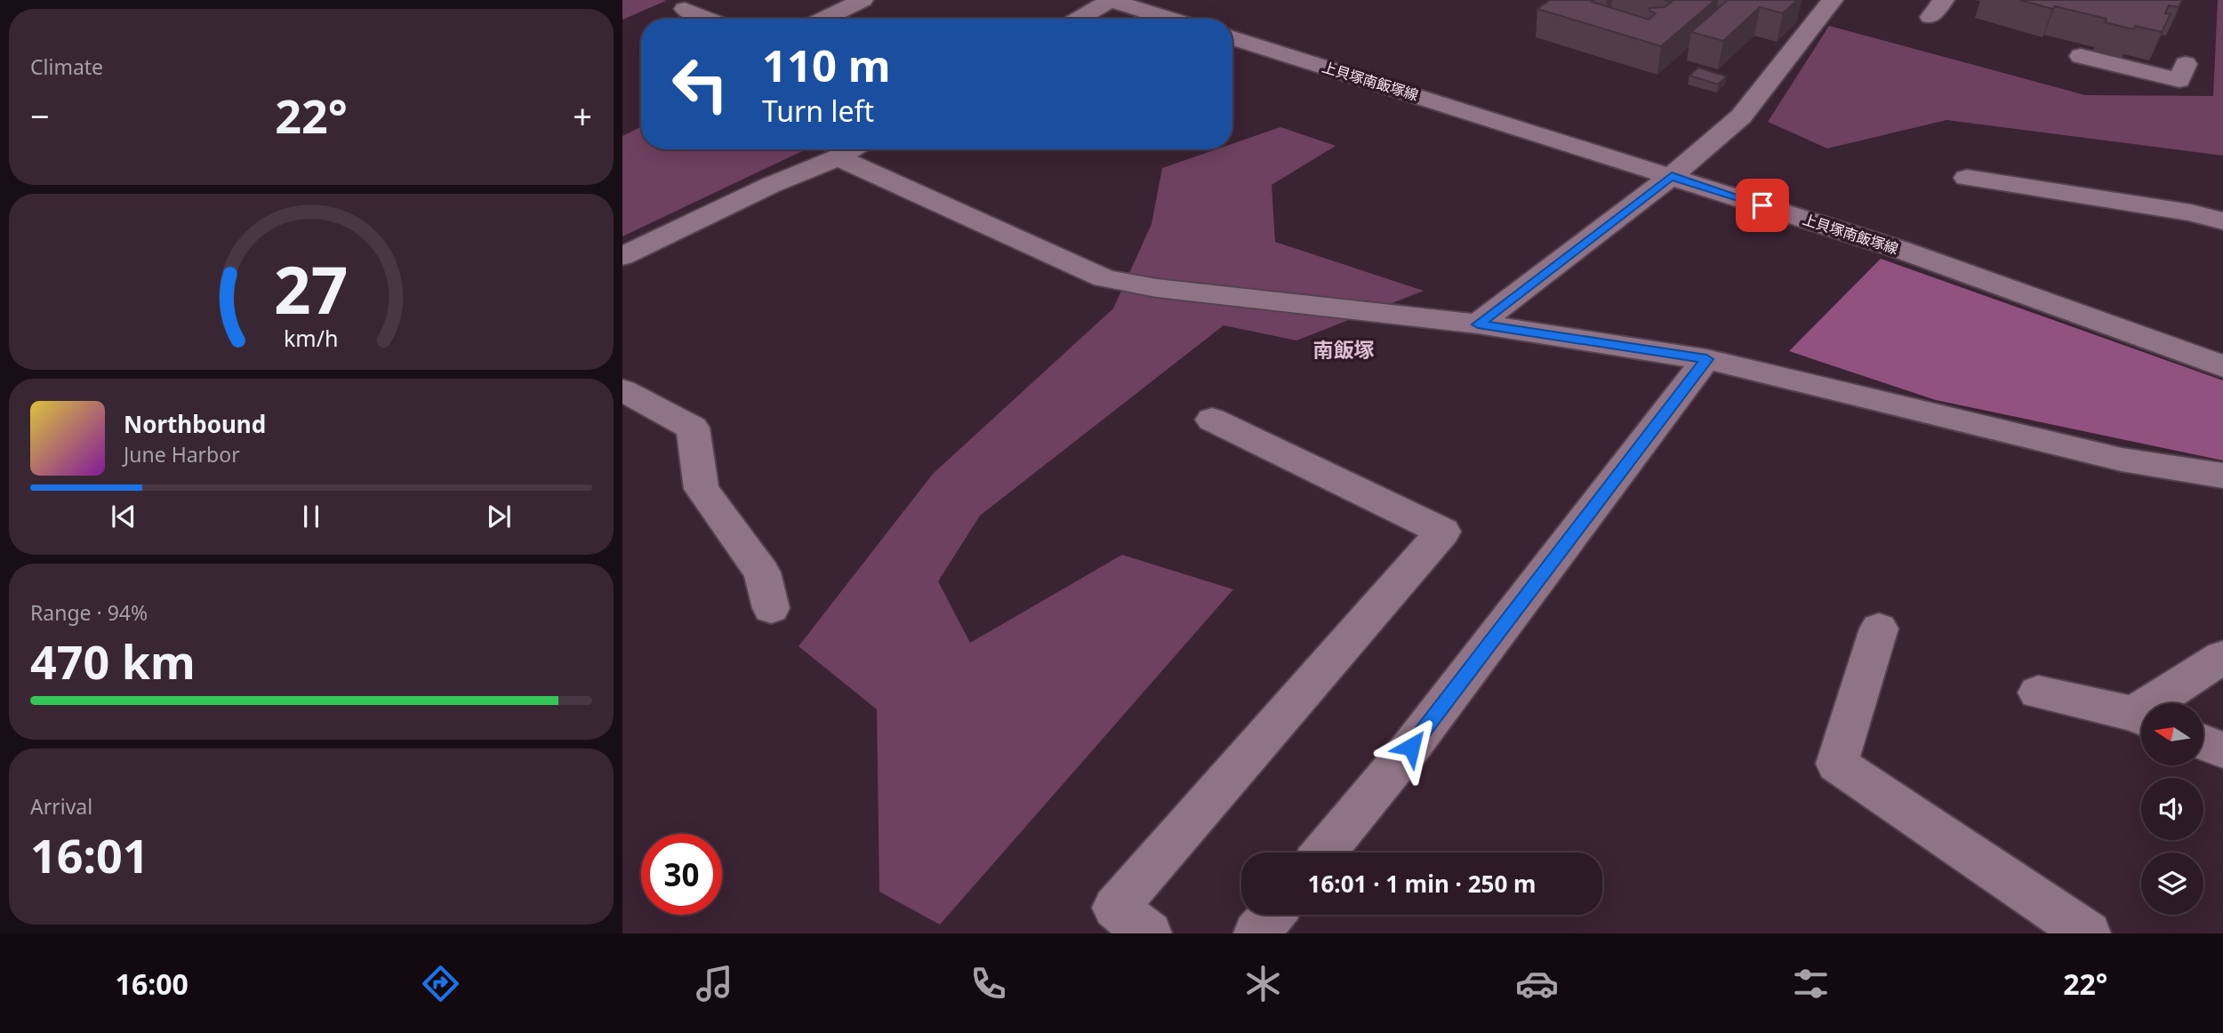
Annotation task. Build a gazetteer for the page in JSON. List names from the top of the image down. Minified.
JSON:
{"streets":{"street":["上貝塚南飯塚線"]},"districts":["南飯塚"],"north":"left","page":{"tile":["Climate",["Range · 94%","470 km"],["Arrival","16:01"]],"turn":["110 m","Turn left"],"heat":["−","22°","+"],"song":["Northbound","June Harbor"],"limit":"30","trip":"16:01 · 1 min · 250 m","tabs":["16:00","22°"],"gauge":["27","km/h"]}}
